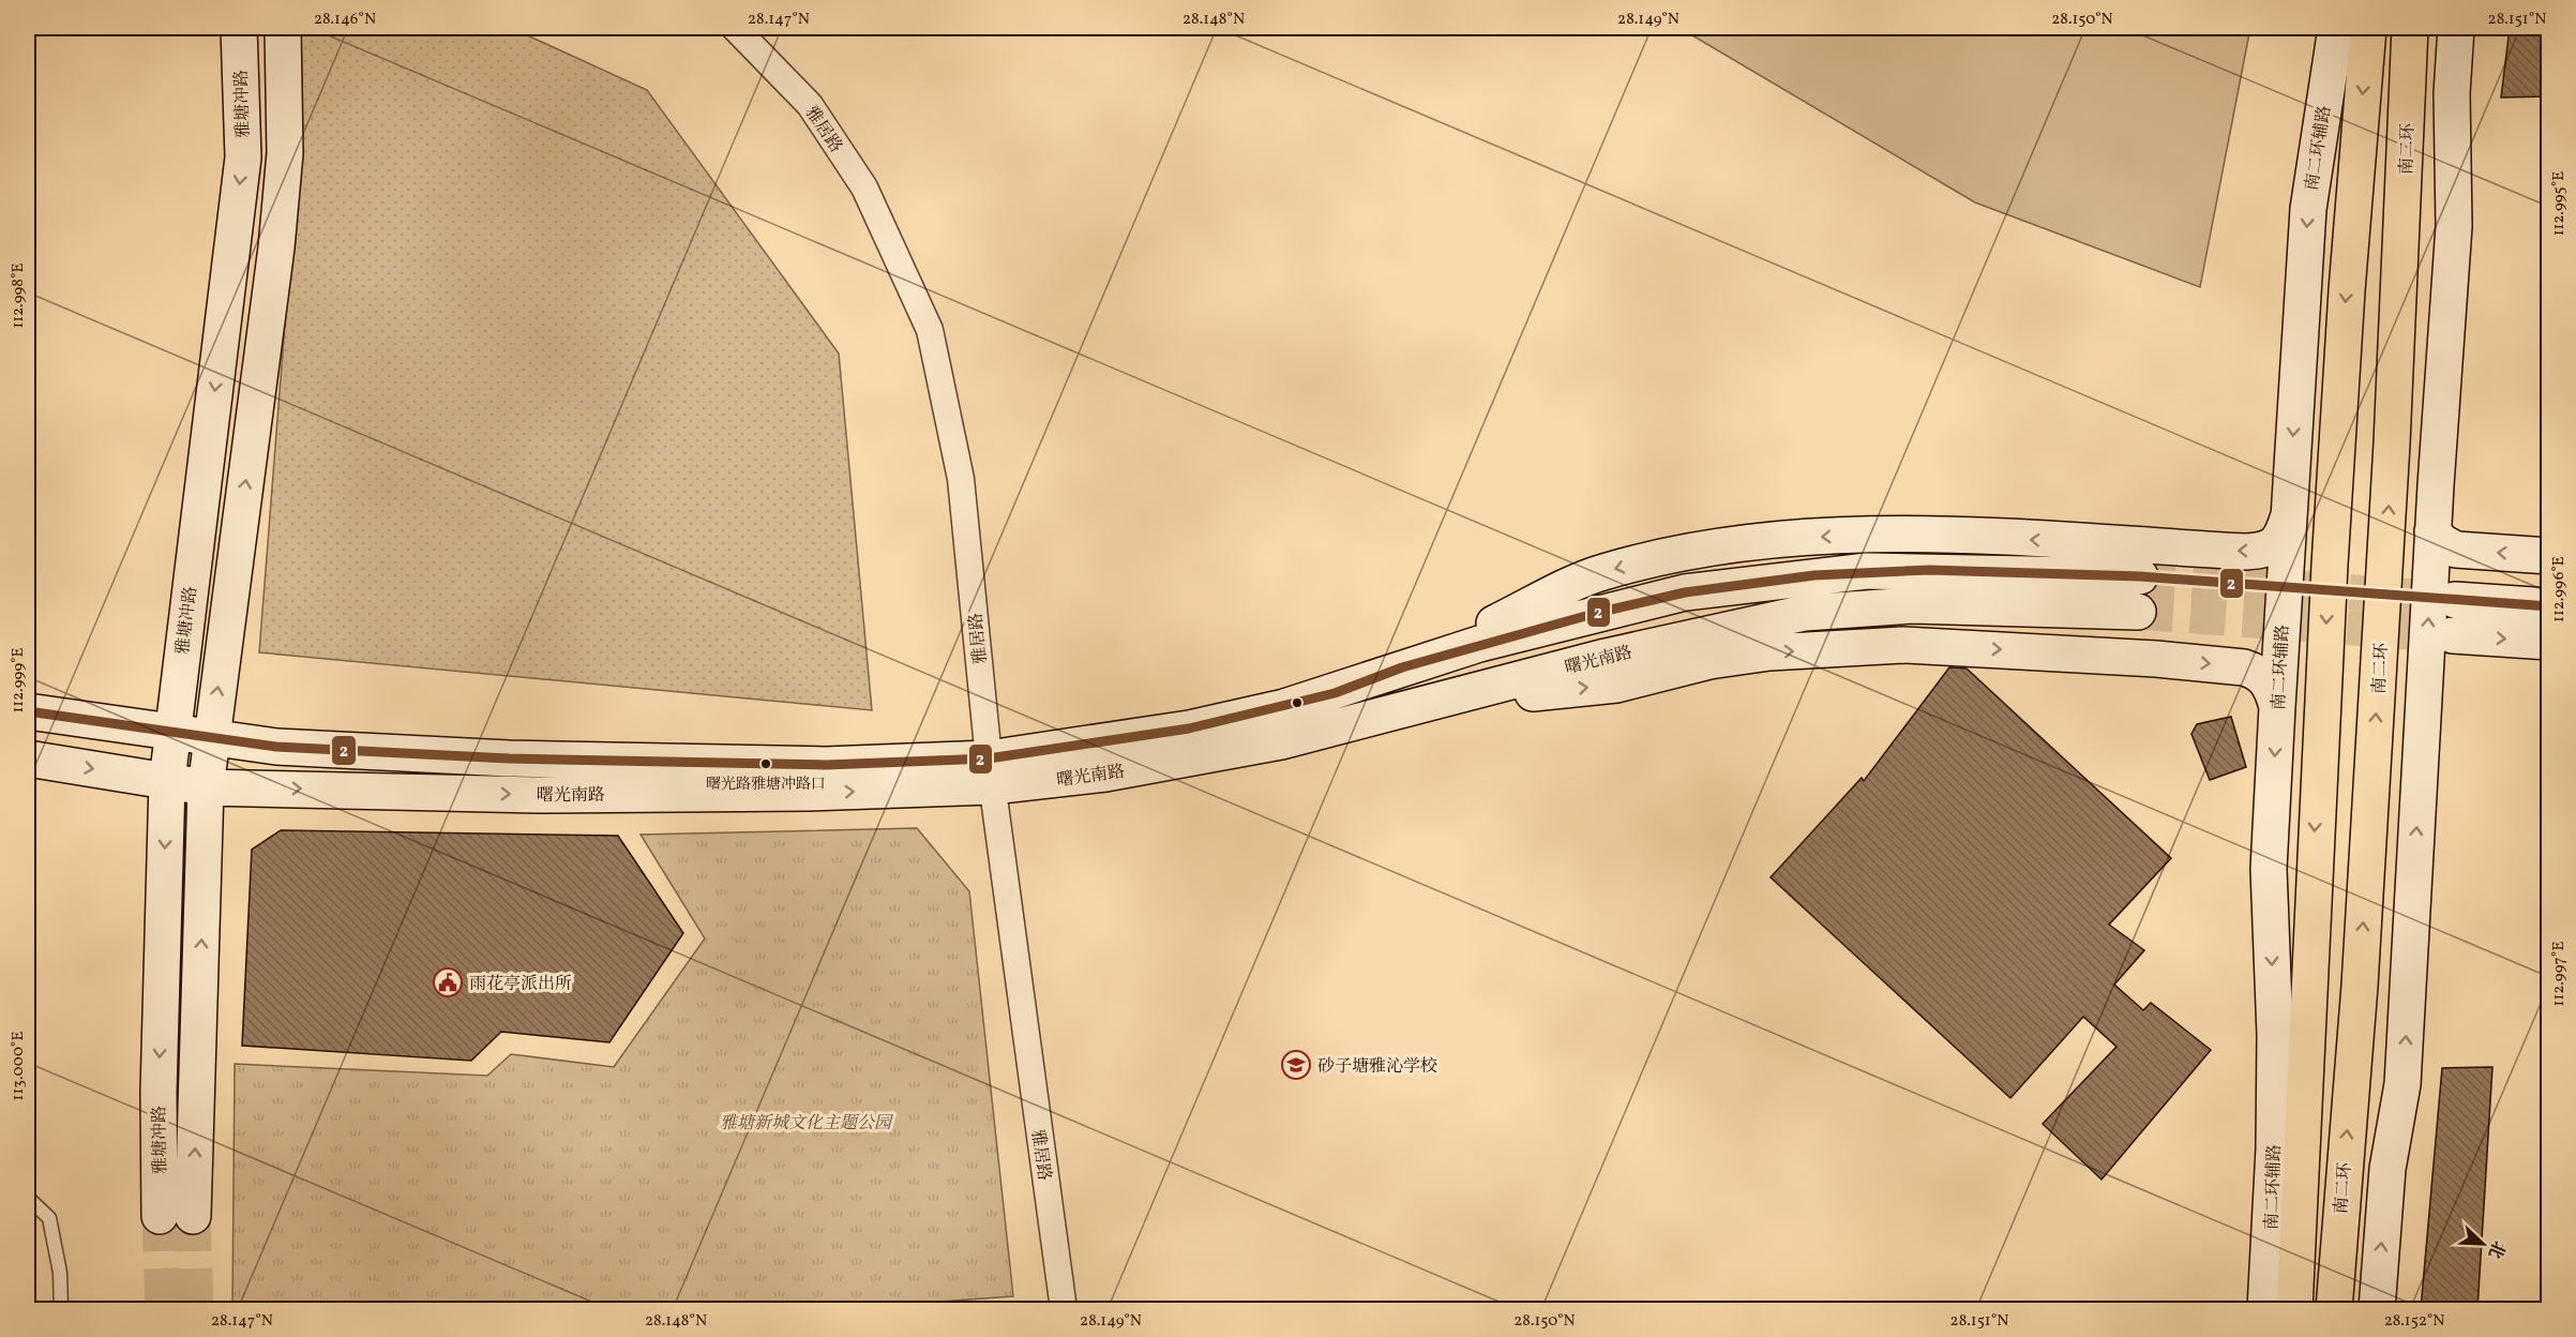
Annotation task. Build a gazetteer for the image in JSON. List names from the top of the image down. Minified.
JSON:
{"streets":{"highway":["南二环"],"main road":["雅塘冲路","南二环辅路","曙光南路"],"street":["雅居路"]},"crossings":[["雅塘冲路","曙光南路"],["雅居路","曙光南路"]],"parks":["雅塘新城文化主题公园"],"places":{"other":["曙光路雅塘冲路口"],"public building":["雨花亭派出所"],"school or university":["砂子塘雅沁学校"]},"lines":["transit line 2"],"north":"bottom right","coordinates":["28.146°N","28.147°N","28.148°N","28.149°N","28.150°N","28.151°N","112.995°E","112.998°E","112.996°E","112.999°E","112.997°E","113.000°E","28.152°N"]}
